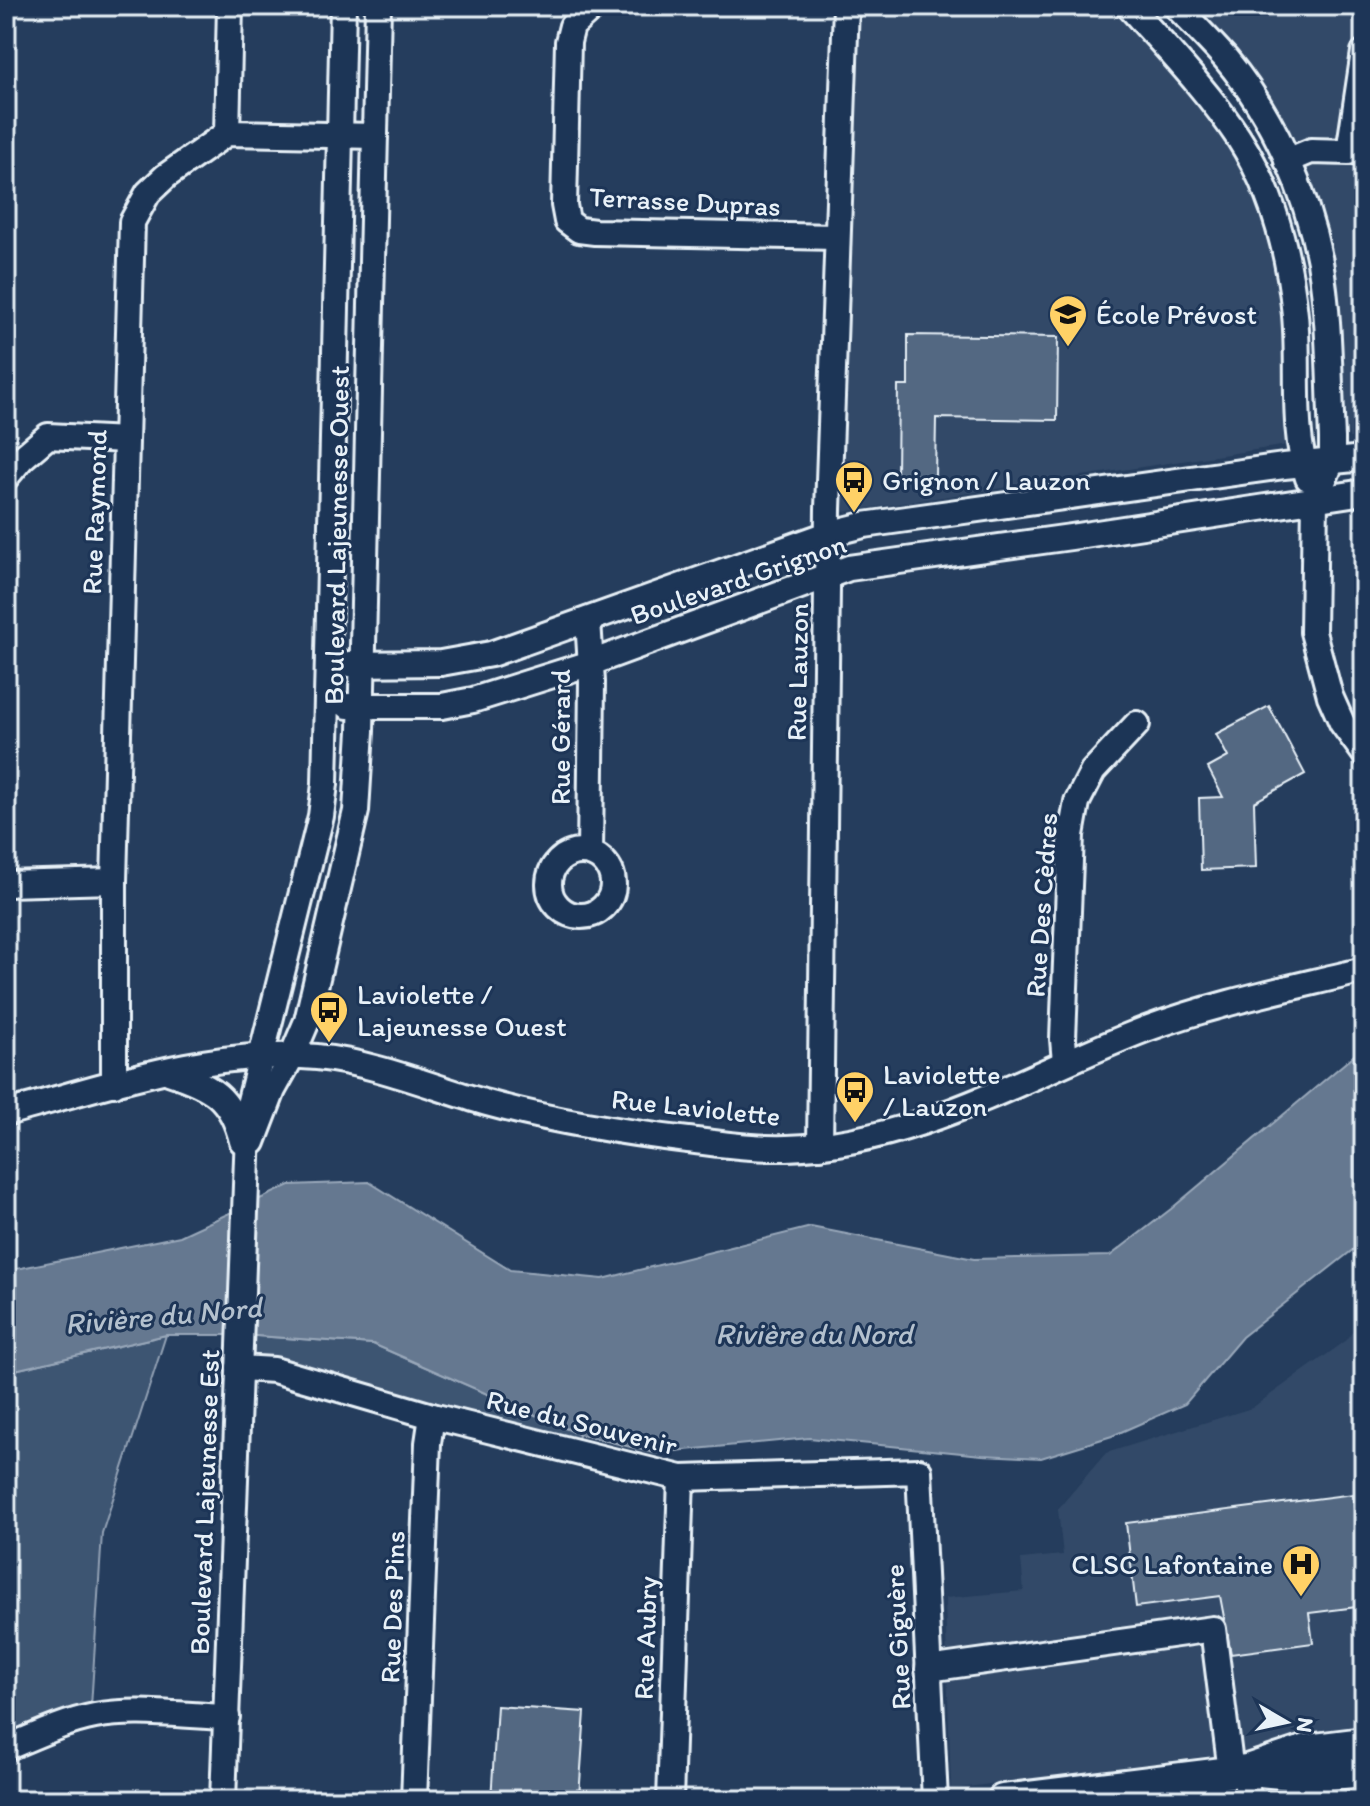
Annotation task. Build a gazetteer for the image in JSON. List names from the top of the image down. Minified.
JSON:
{"streets":{"street":["Terrasse Dupras","Rue Raymond","Boulevard Lajeunesse Ouest","Boulevard Grignon","Rue Lauzon","Rue Gérard","Rue Des Cèdres","Rue Laviolette","Rue du Souvenir","Boulevard Lajeunesse Est","Rue Des Pins","Rue Giguère","Rue Aubry"]},"crossings":[["Terrasse Dupras","Rue Lauzon"],["Rue Raymond","Rue Laviolette"],["Boulevard Lajeunesse Ouest","Boulevard Grignon"],["Boulevard Lajeunesse Ouest","Rue Laviolette"],["Boulevard Lajeunesse Ouest","Boulevard Lajeunesse Est"],["Boulevard Grignon","Rue Lauzon"],["Boulevard Grignon","Rue Gérard"],["Rue Lauzon","Rue Laviolette"],["Rue Des Cèdres","Rue Laviolette"],["Rue Laviolette","Boulevard Lajeunesse Est"],["Rue du Souvenir","Boulevard Lajeunesse Est"],["Rue du Souvenir","Rue Des Pins"],["Rue du Souvenir","Rue Giguère"],["Rue du Souvenir","Rue Aubry"]],"water":["Rivière du Nord"],"places":{"school or university":["École Prévost"],"bus stop":["Grignon / Lauzon","Laviolette / Lajeunesse Ouest","Laviolette / Lauzon"],"hospital":["CLSC Lafontaine"]},"north":"right"}
